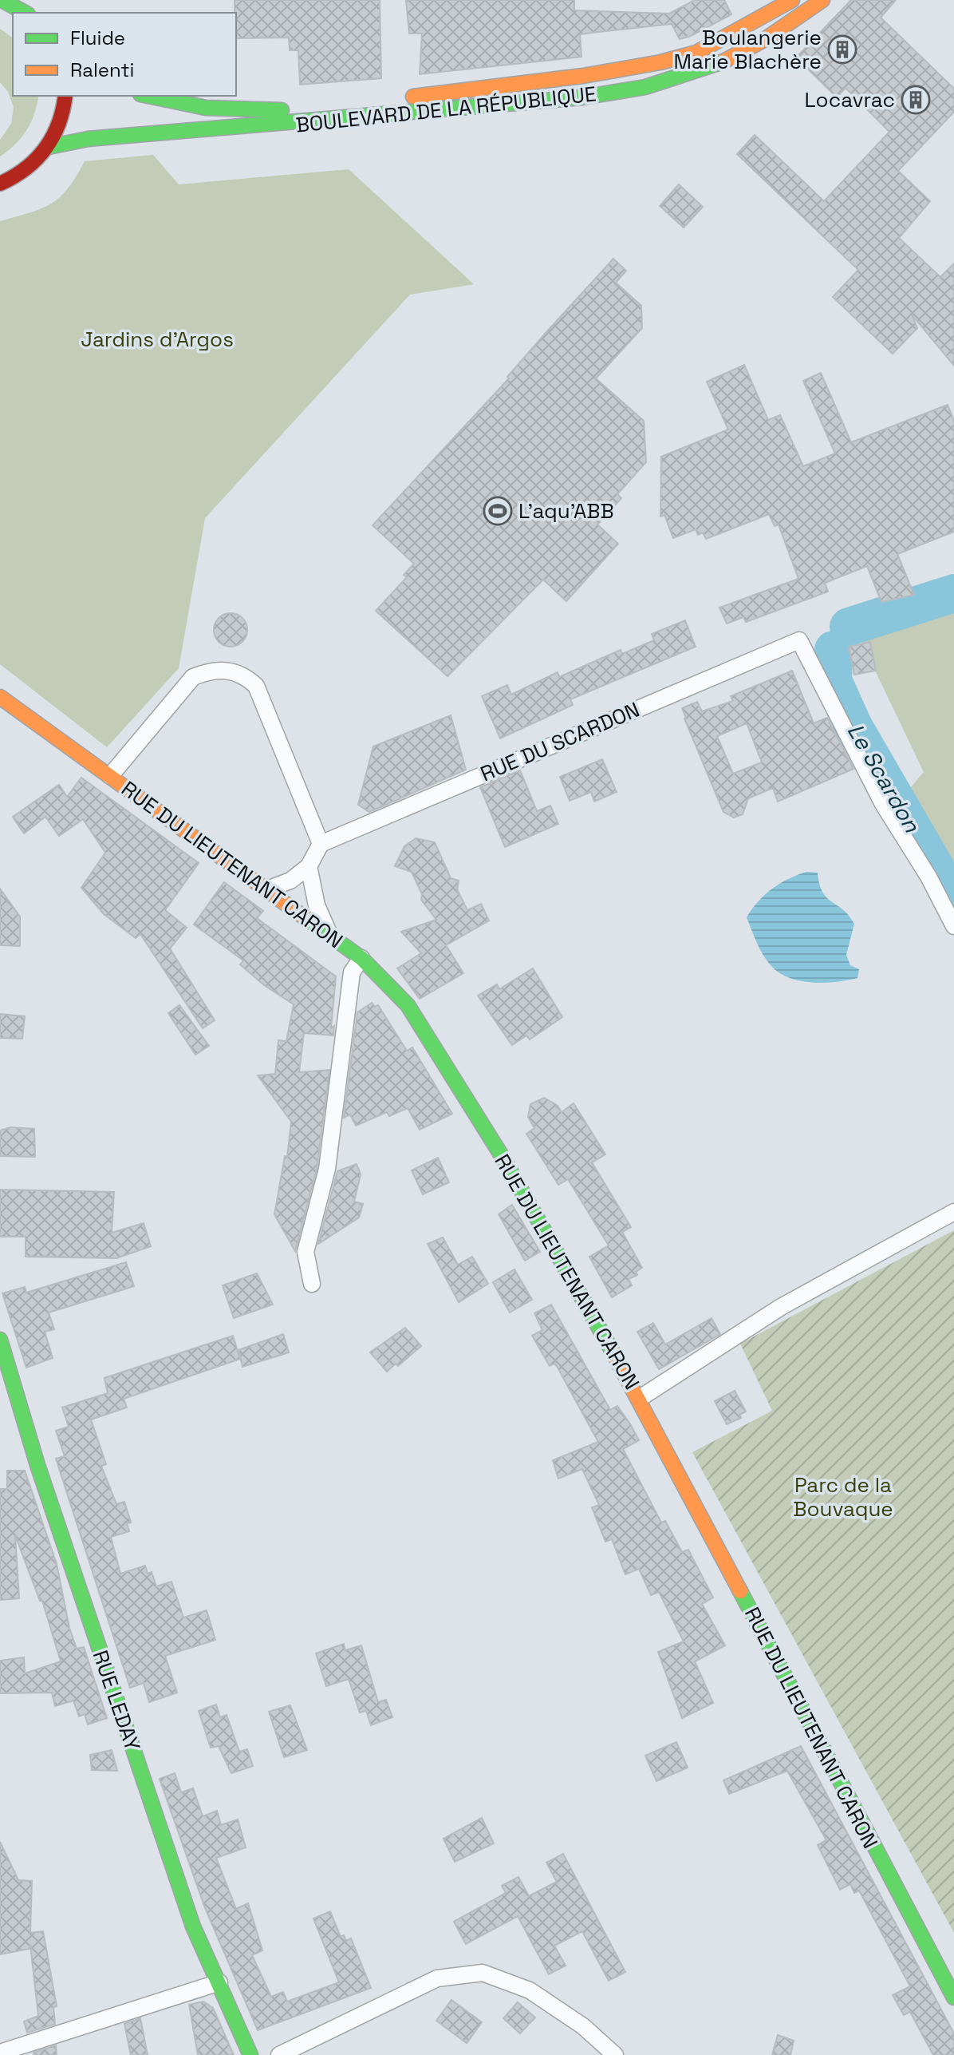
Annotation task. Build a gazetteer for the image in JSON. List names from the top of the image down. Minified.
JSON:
{"streets":{"main road":["BOULEVARD DE LA RÉPUBLIQUE","RUE DU LIEUTENANT CARON","RUE LEDAY"],"street":["RUE DU SCARDON"]},"water":["Le Scardon"],"parks":["Jardins d'Argos","Parc de la Bouvaque"],"places":{"building":["Boulangerie Marie Blachère","Locavrac"],"sports":["L'aqu'ABB"]},"legend":["Fluide","Ralenti"]}
